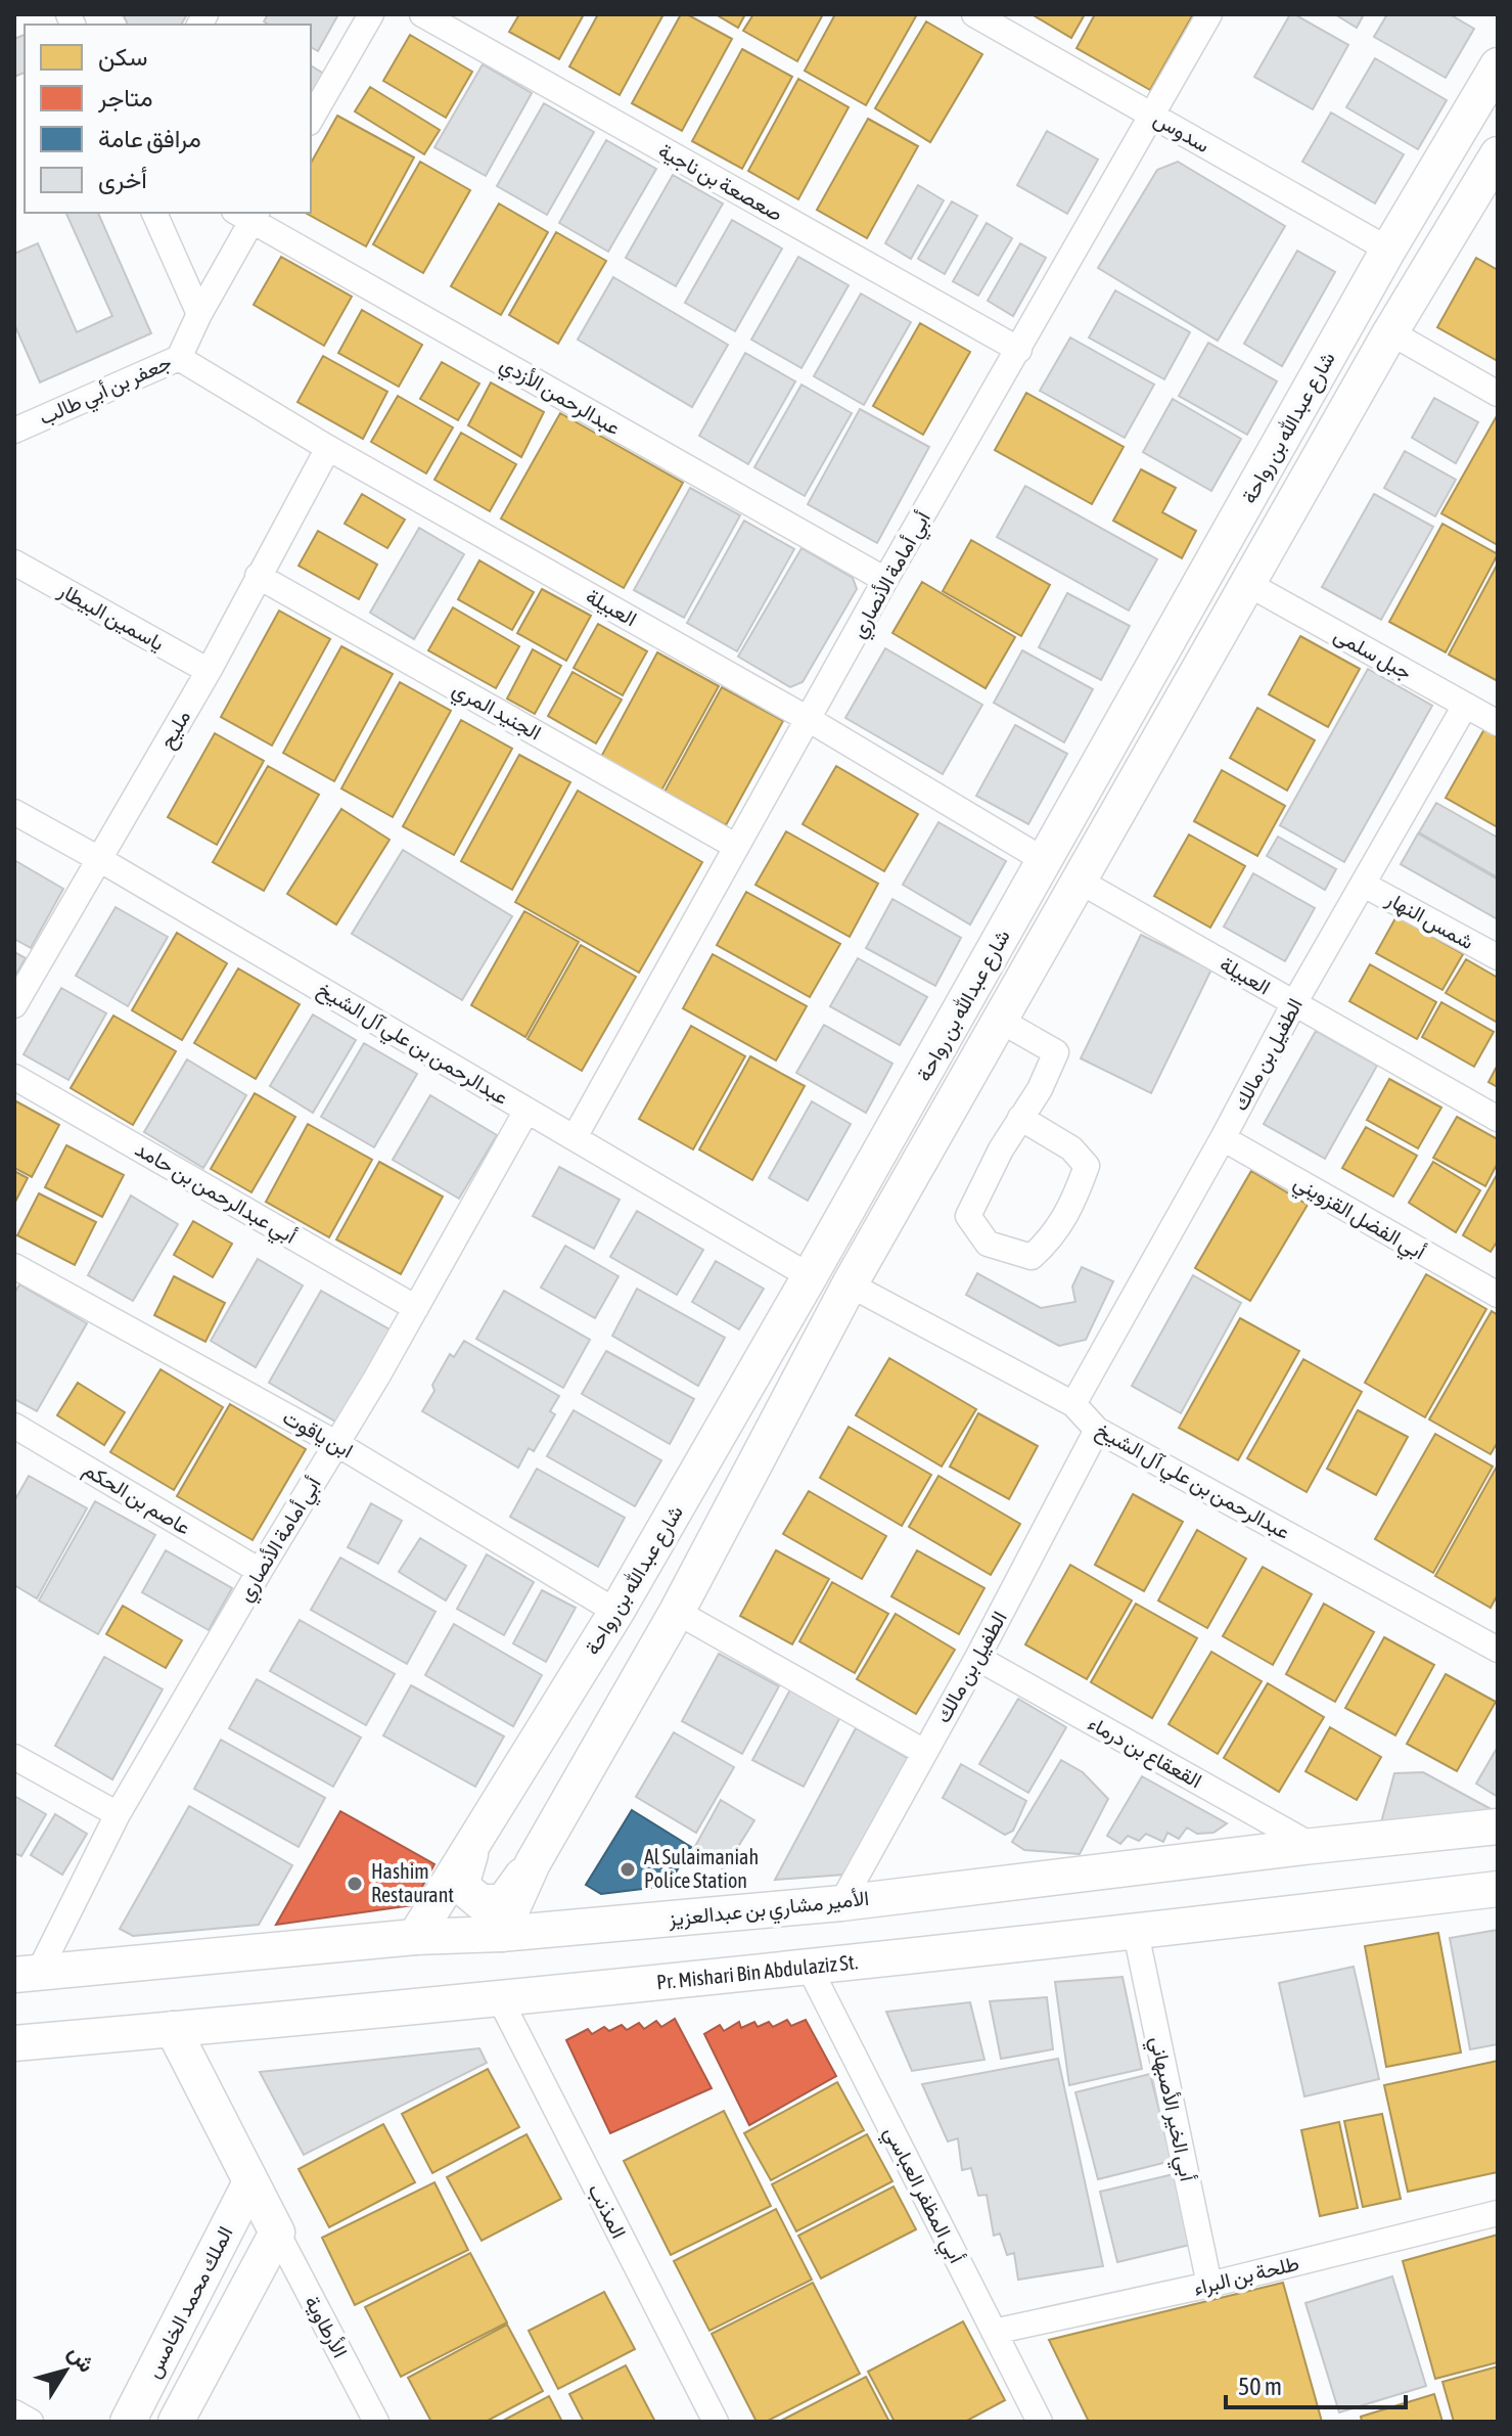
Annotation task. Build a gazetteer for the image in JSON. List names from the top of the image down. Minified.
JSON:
{"streets":{"street":["سدوس","صعصعة بن ناجية","جعفر بن أبي طالب","عبدالرحمن الأزدي","شارع عبدالله بن رواحة","أبي أمامة الأنصاري","العبيلة","ياسمين البيطار","جبل سلمى","الجنيد المري","مليح","شمس النهار","عبدالرحمن بن علي آل الشيخ","الطفيل بن مالك","أبي عبدالرحمن بن حامد","أبي الفضل القزويني","ابن ياقوت","عاصم بن الحكم","القعقاع بن درماء","الأمير مشاري بن عبدالعزيز","Pr. Mishari Bin Abdulaziz St.","أبي الخير الأصبهاني","أبي المظفر العباسي","المذنب","طلحة بن البراء","الملك محمد الخامس","الأرطاوية"]},"crossings":[["سدوس","شارع عبدالله بن رواحة"],["سدوس","أبي أمامة الأنصاري"],["صعصعة بن ناجية","أبي أمامة الأنصاري"],["جعفر بن أبي طالب","عبدالرحمن الأزدي"],["جعفر بن أبي طالب","العبيلة"],["عبدالرحمن الأزدي","أبي أمامة الأنصاري"],["شارع عبدالله بن رواحة","العبيلة"],["شارع عبدالله بن رواحة","جبل سلمى"],["شارع عبدالله بن رواحة","عبدالرحمن بن علي آل الشيخ"],["شارع عبدالله بن رواحة","ابن ياقوت"],["شارع عبدالله بن رواحة","الأمير مشاري بن عبدالعزيز"],["أبي أمامة الأنصاري","العبيلة"],["أبي أمامة الأنصاري","الجنيد المري"],["أبي أمامة الأنصاري","عبدالرحمن بن علي آل الشيخ"],["أبي أمامة الأنصاري","أبي عبدالرحمن بن حامد"],["أبي أمامة الأنصاري","ابن ياقوت"],["أبي أمامة الأنصاري","عاصم بن الحكم"],["أبي أمامة الأنصاري","الأمير مشاري بن عبدالعزيز"],["العبيلة","مليح"],["العبيلة","الطفيل بن مالك"],["ياسمين البيطار","مليح"],["جبل سلمى","الطفيل بن مالك"],["الجنيد المري","مليح"],["مليح","عبدالرحمن بن علي آل الشيخ"],["شمس النهار","الطفيل بن مالك"],["عبدالرحمن بن علي آل الشيخ","الطفيل بن مالك"],["الطفيل بن مالك","أبي الفضل القزويني"],["الطفيل بن مالك","القعقاع بن درماء"],["الطفيل بن مالك","الأمير مشاري بن عبدالعزيز"],["القعقاع بن درماء","الأمير مشاري بن عبدالعزيز"],["Pr. Mishari Bin Abdulaziz St.","أبي الخير الأصبهاني"],["Pr. Mishari Bin Abdulaziz St.","أبي المظفر العباسي"],["Pr. Mishari Bin Abdulaziz St.","المذنب"],["أبي الخير الأصبهاني","طلحة بن البراء"],["أبي المظفر العباسي","طلحة بن البراء"]],"places":["Al Sulaimaniah Police Station","Hashim Restaurant"],"legend":["سكن","متاجر","مرافق عامة","أخرى"],"scale_bar":"50 m","north":"top right"}
